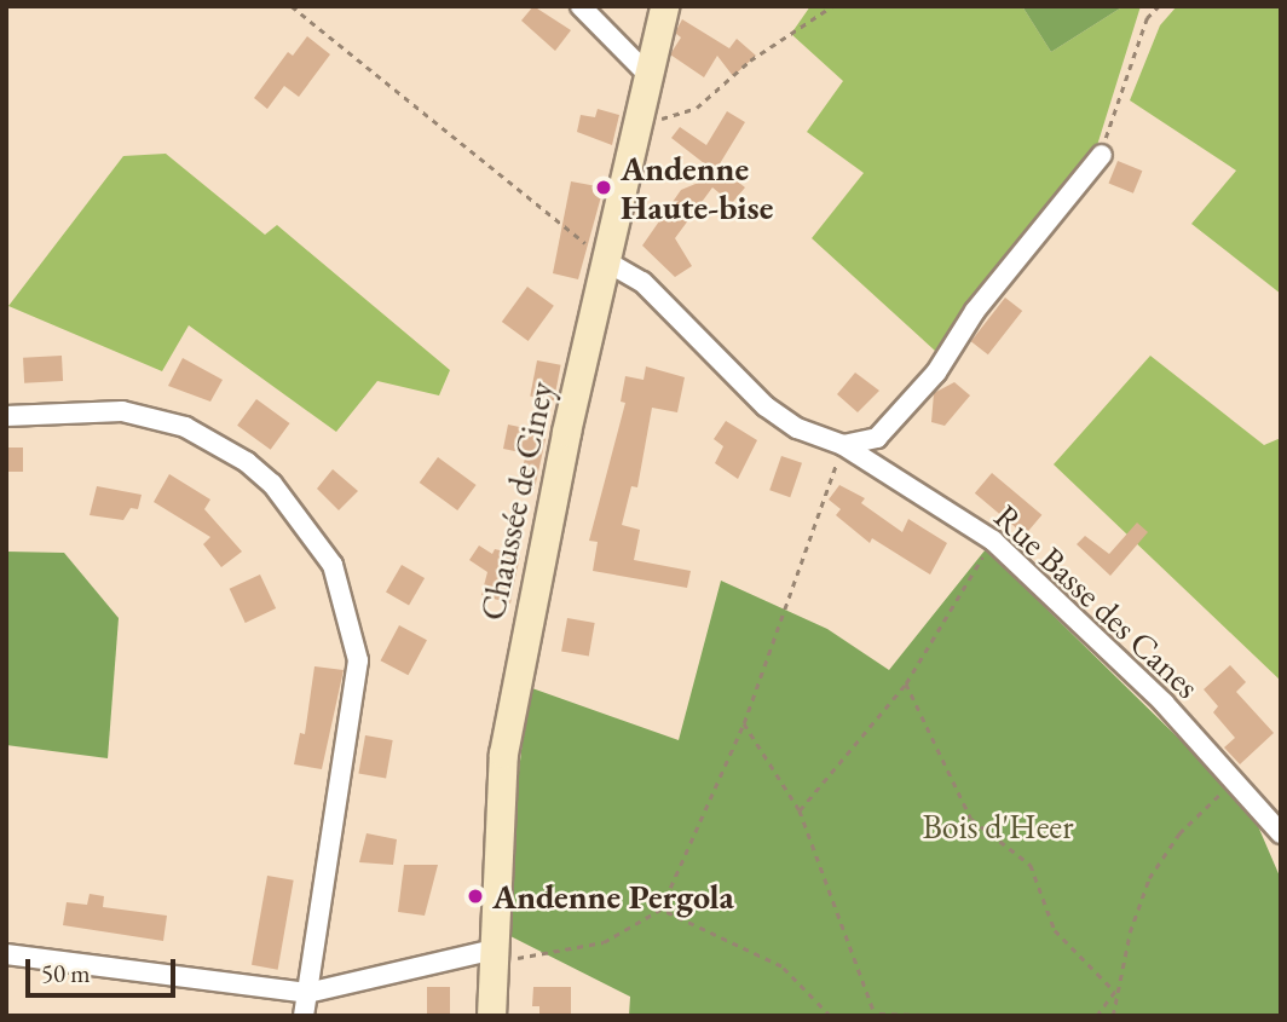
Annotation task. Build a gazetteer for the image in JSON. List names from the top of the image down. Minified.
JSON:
{"streets":{"main road":["Chaussée de Ciney"],"street":["Rue Basse des Canes"]},"crossings":[["Chaussée de Ciney","Rue Basse des Canes"]],"parks":["Bois d'Heer"],"places":["Andenne Haute-bise","Andenne Pergola"],"scale_bar":"50 m"}
